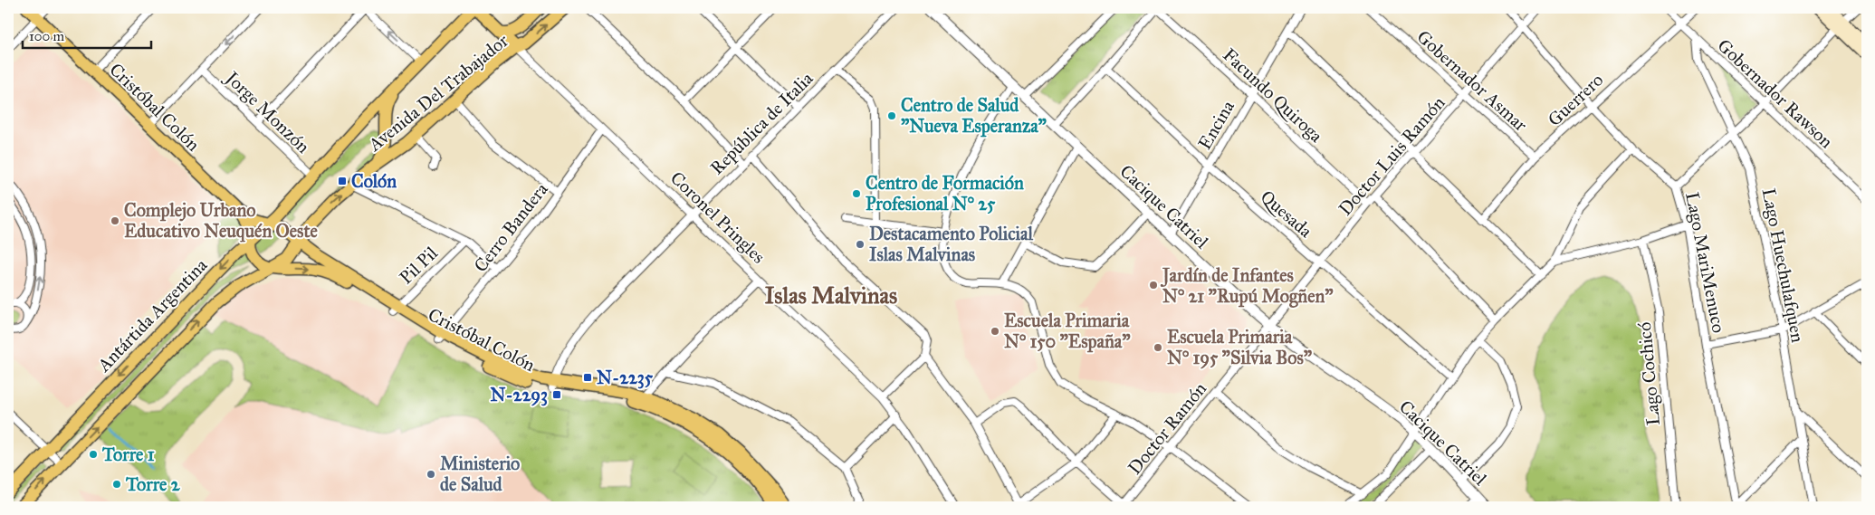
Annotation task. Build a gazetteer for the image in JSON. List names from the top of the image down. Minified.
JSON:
{"streets":{"main road":["Avenida Del Trabajador","Cristóbal Colón","Coronel Pringles","Antártida Argentina"],"street":["Gobernador Asmar","Gobernador Rawson","Facundo Quiroga","Guerrero","Jorge Monzón","República de Italia","Encina","Doctor Luis Ramón","Cacique Catriel","Quesada","Cerro Bandera","Lago MariMenuco","Pil Pil","Lago Huechulafquen","Lago Cochicó","Doctor Ramón"]},"crossings":[["Gobernador Asmar","Guerrero"],["Gobernador Asmar","Doctor Luis Ramón"],["Avenida Del Trabajador","Coronel Pringles"],["Gobernador Rawson","Guerrero"],["Gobernador Rawson","Lago Huechulafquen"],["Facundo Quiroga","Encina"],["Facundo Quiroga","Doctor Luis Ramón"],["Guerrero","Lago MariMenuco"],["Cristóbal Colón","República de Italia"],["Cristóbal Colón","Cerro Bandera"],["Cristóbal Colón","Pil Pil"],["Cristóbal Colón","Antártida Argentina"],["Jorge Monzón","Antártida Argentina"],["República de Italia","Coronel Pringles"],["Encina","Cacique Catriel"],["Encina","Quesada"],["Doctor Luis Ramón","Cacique Catriel"],["Doctor Luis Ramón","Quesada"],["Doctor Luis Ramón","Lago MariMenuco"],["Doctor Luis Ramón","Doctor Ramón"],["Cacique Catriel","Doctor Ramón"],["Coronel Pringles","Cerro Bandera"],["Coronel Pringles","Antártida Argentina"]],"districts":["Islas Malvinas"],"places":{"other":["Centro de Salud \"Nueva Esperanza\"","Centro de Formación Profesional N° 25","Complejo Urbano Educativo Neuquén Oeste","Destacamento Policial Islas Malvinas","Jardín de Infantes N° 21 \"Rupú Mogñen\"","Escuela Primaria N° 150 \"España\"","Escuela Primaria N° 195 \"Silvia Bos\"","Torre 1","Ministerio de Salud","Torre 2"],"transit":["Colón","N-2235","N-2293"]},"scale_bar":"100 m"}
